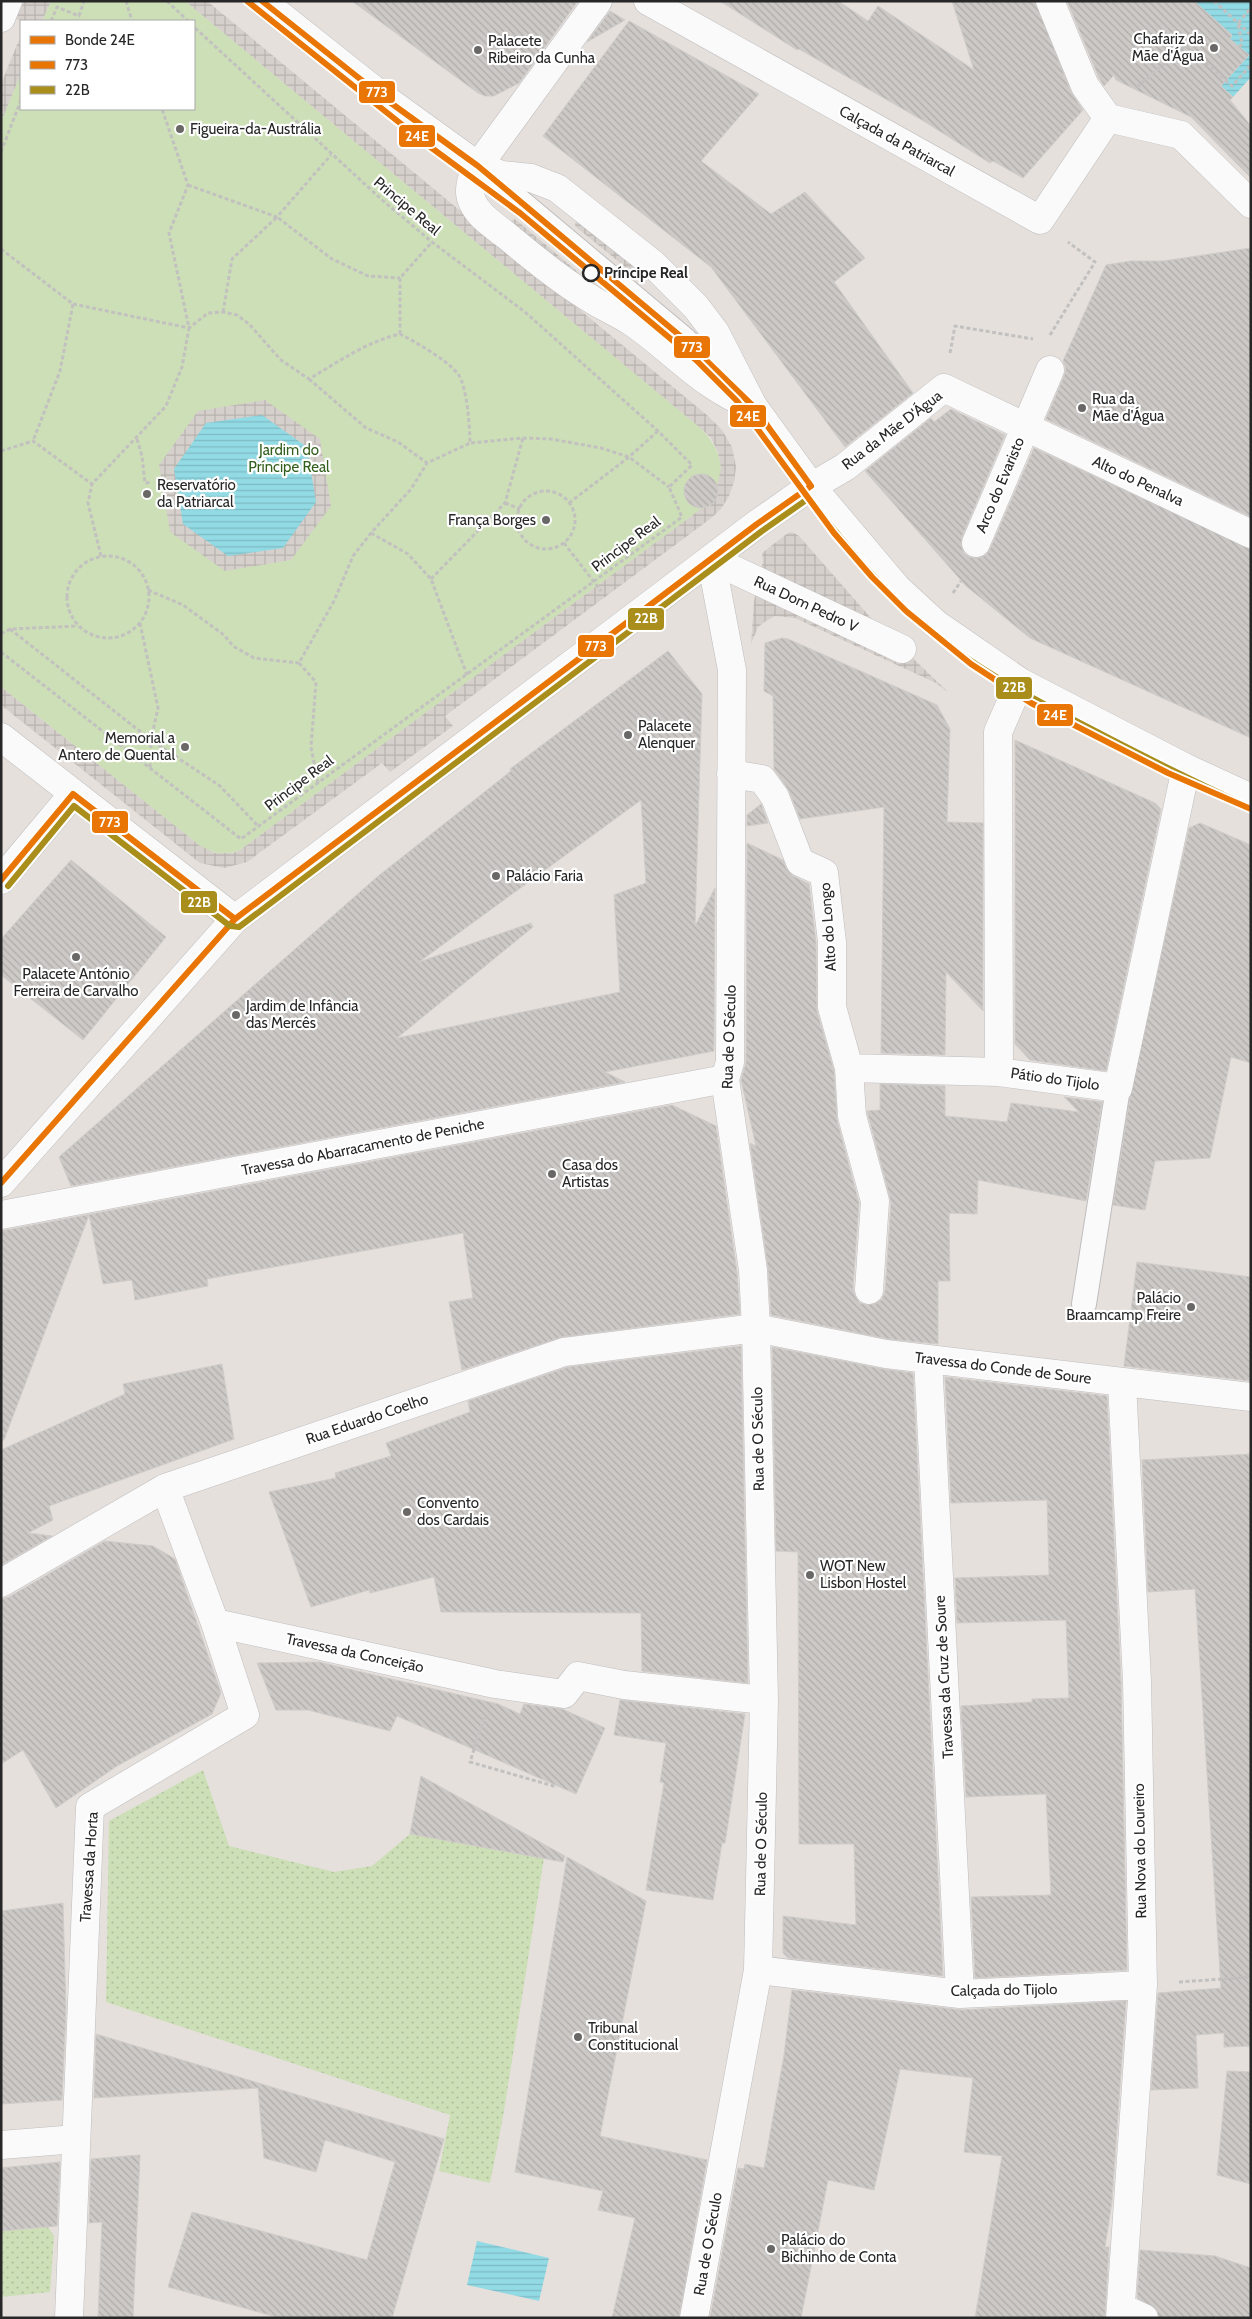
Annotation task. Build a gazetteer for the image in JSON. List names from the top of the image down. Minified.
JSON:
{"streets":{"street":["Calçada da Patriarcal","Rua da Mãe D'Água","Alto do Penalva","Arco do Evaristo","Rua Dom Pedro V","Alto do Longo","Rua de O Século","Pátio do Tijolo","Travessa do Abarracamento de Peniche","Travessa do Conde de Soure","Rua Eduardo Coelho","Travessa da Conceição","Travessa da Cruz de Soure","Rua Nova do Loureiro","Travessa da Horta","Calçada do Tijolo"],"path":["Principe Real"]},"crossings":[["Rua da Mãe D'Água","Alto do Penalva"],["Rua da Mãe D'Água","Arco do Evaristo"],["Rua da Mãe D'Água","Rua Dom Pedro V"],["Rua da Mãe D'Água","Rua de O Século"],["Alto do Penalva","Arco do Evaristo"],["Rua Dom Pedro V","Rua de O Século"],["Alto do Longo","Rua de O Século"],["Rua de O Século","Travessa do Abarracamento de Peniche"],["Rua de O Século","Travessa do Conde de Soure"],["Rua de O Século","Rua Eduardo Coelho"],["Rua de O Século","Travessa da Conceição"],["Rua de O Século","Calçada do Tijolo"],["Travessa do Conde de Soure","Rua Eduardo Coelho"],["Travessa do Conde de Soure","Travessa da Cruz de Soure"],["Travessa do Conde de Soure","Rua Nova do Loureiro"],["Rua Eduardo Coelho","Travessa da Horta"],["Travessa da Conceição","Travessa da Horta"],["Travessa da Cruz de Soure","Calçada do Tijolo"],["Rua Nova do Loureiro","Calçada do Tijolo"]],"parks":["Jardim do Príncipe Real"],"places":["Chafariz da Mãe d'Água","Palacete Ribeiro da Cunha","Figueira-da-Austrália","Príncipe Real","Rua da Mãe d'Água","Reservatório da Patriarcal","França Borges","Palacete Alenquer","Memorial a Antero de Quental","Palácio Faria","Palacete António Ferreira de Carvalho","Jardim de Infância das Mercês","Casa dos Artistas","Palácio Braamcamp Freire","Convento dos Cardais","WOT New Lisbon Hostel","Tribunal Constitucional","Palácio do Bichinho de Conta"],"lines":["tram line 24E","transit line 773","transit line 22B"],"legend":["Bonde 24E","773","22B"]}
